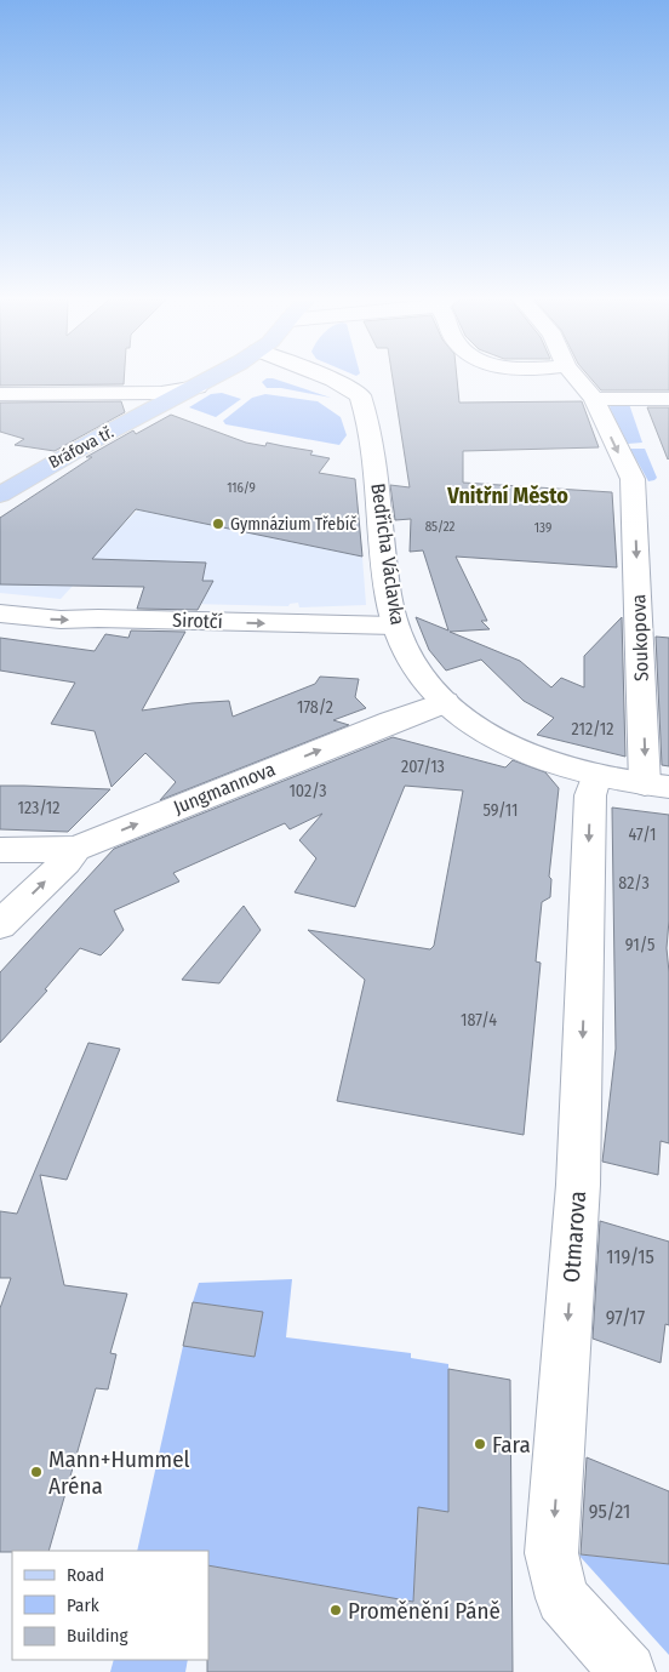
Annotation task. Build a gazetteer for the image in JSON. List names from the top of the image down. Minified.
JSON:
{"streets":{"main road":["Bráfova tř."],"street":["Bedřicha Václavka","Sirotčí","Soukopova","Jungmannova","Otmarova"]},"crossings":[["Bedřicha Václavka","Sirotčí"],["Bedřicha Václavka","Soukopova"],["Bedřicha Václavka","Jungmannova"],["Bedřicha Václavka","Otmarova"]],"one_way":["Soukopova","Jungmannova","Otmarova"],"districts":["Vnitřní Město"],"places":["Gymnázium Třebíč","Fara","Mann+Hummel Aréna","Proměnění Páně"],"house_numbers":["116/9","85/22","139","178/2","212/12","207/13","102/3","123/12","59/11","47/1","82/3","91/5","187/4","119/15","97/17","95/21"],"legend":["Road","Park","Building"]}
